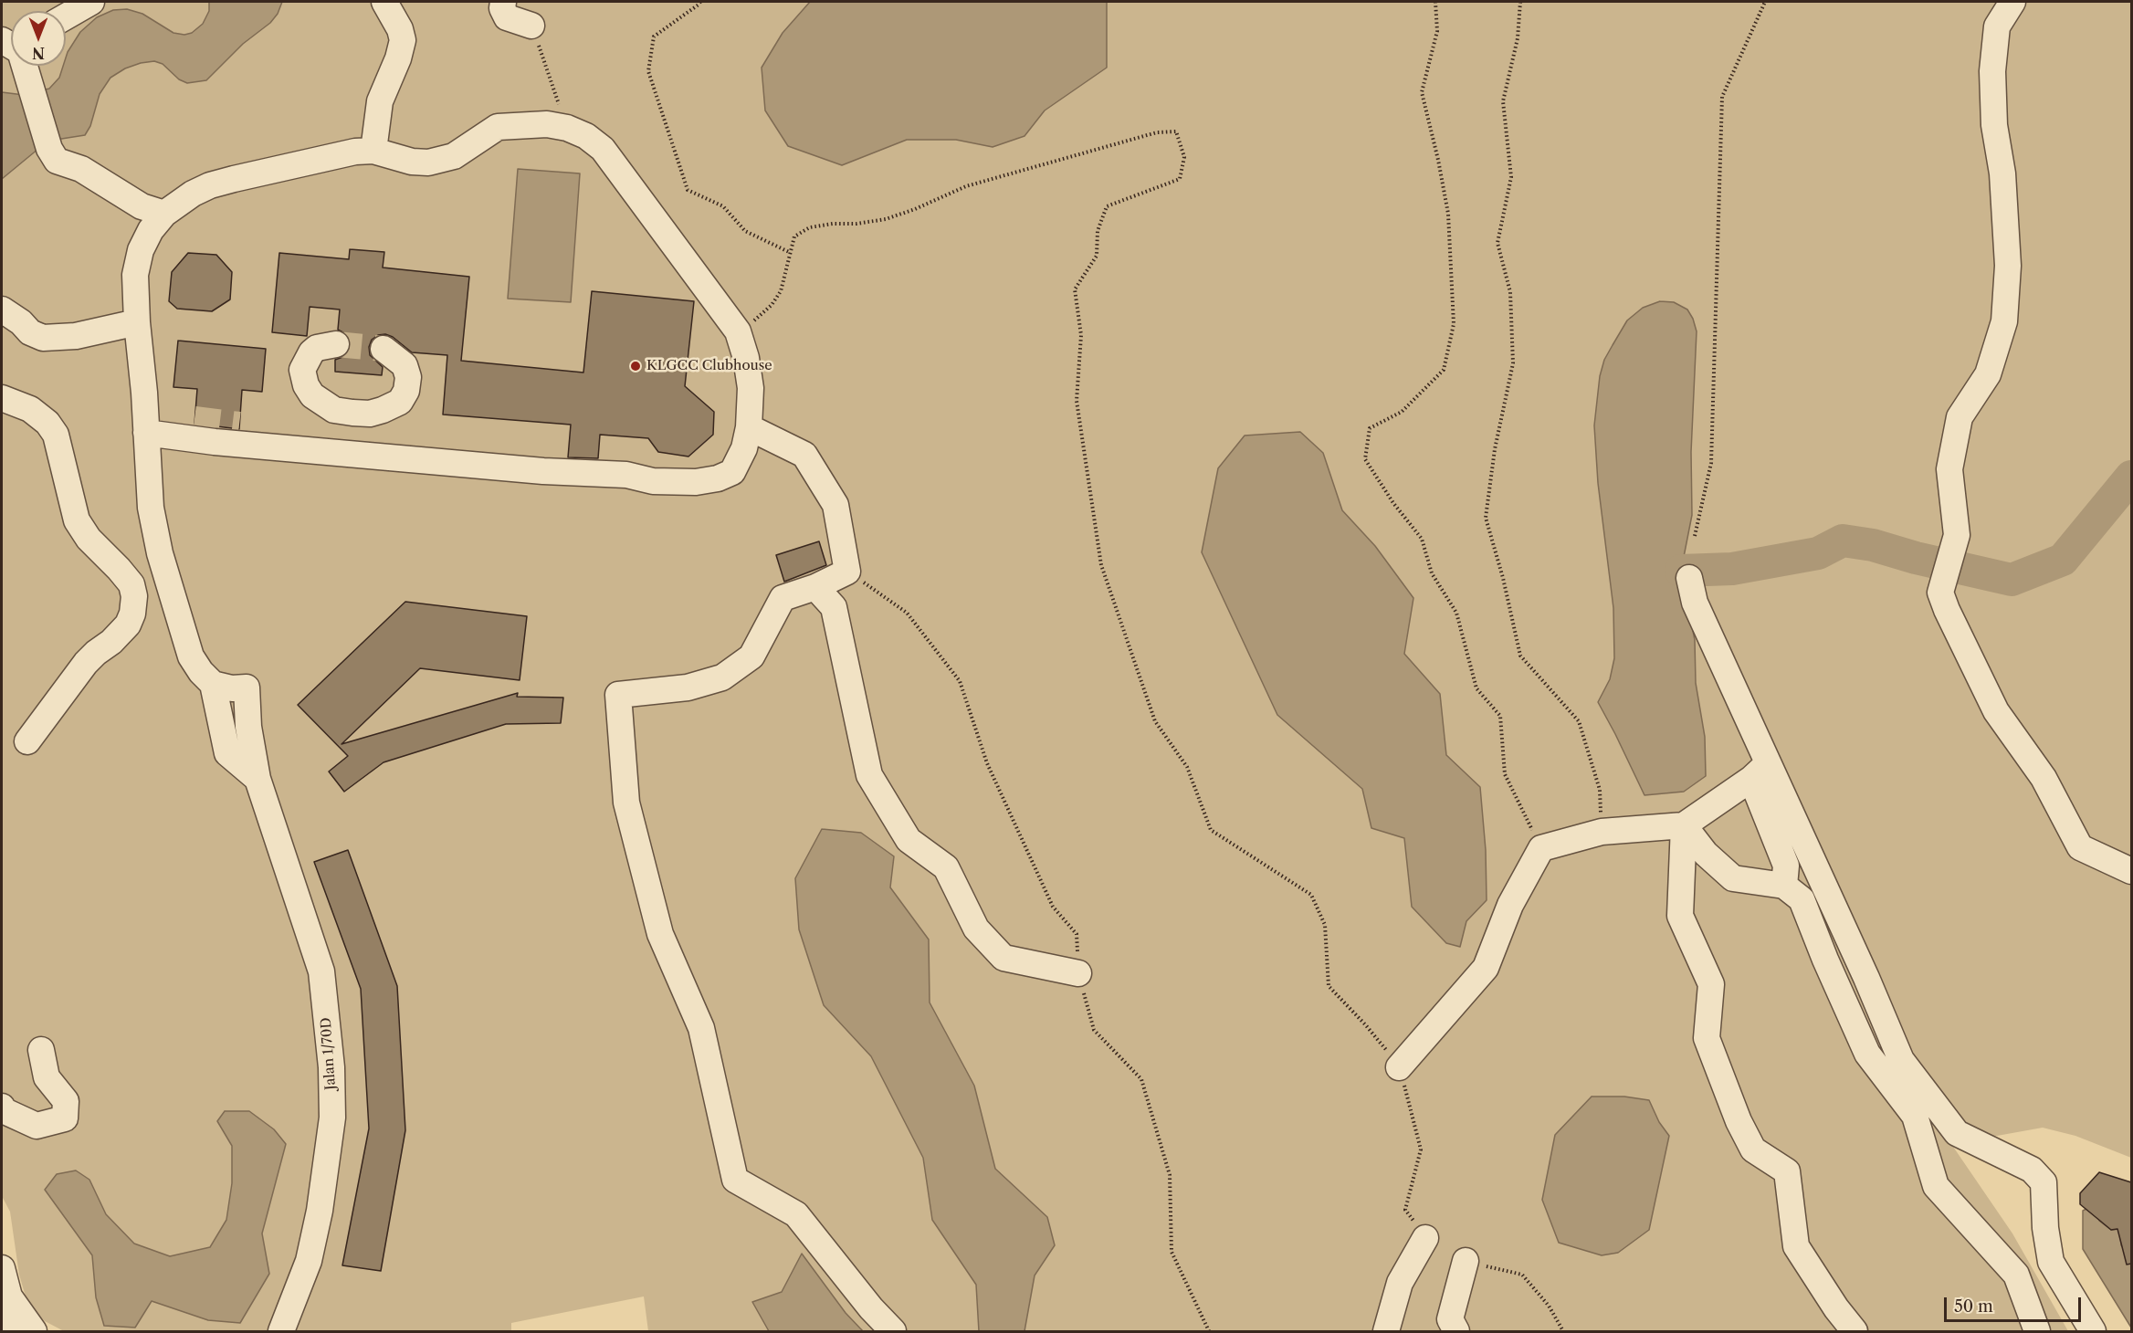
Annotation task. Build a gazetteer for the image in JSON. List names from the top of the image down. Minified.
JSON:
{"streets":{"street":["Jalan 1/70D"]},"places":["KLGCC Clubhouse"],"scale_bar":"50 m","north":"bottom"}
